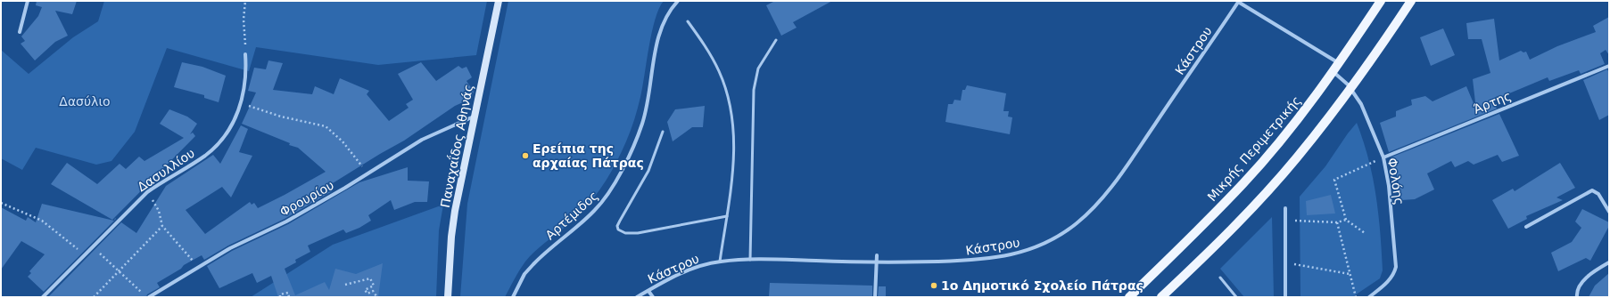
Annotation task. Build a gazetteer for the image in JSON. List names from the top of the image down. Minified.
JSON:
{"streets":{"main road":["Μικρής Περιμετρικής"],"street":["Κάστρου","Άρτης","Παναχαΐδος Αθηνάς","Δασυλλίου","Φολόης","Φρουρίου","Αρτέμιδος"]},"crossings":[["Άρτης","Φολόης"],["Παναχαΐδος Αθηνάς","Φρουρίου"],["Μικρής Περιμετρικής","Φολόης"]],"parks":["Δασύλιο"],"places":["Ερείπια της αρχαίας Πάτρας","1ο Δημοτικό Σχολείο Πάτρας"]}
